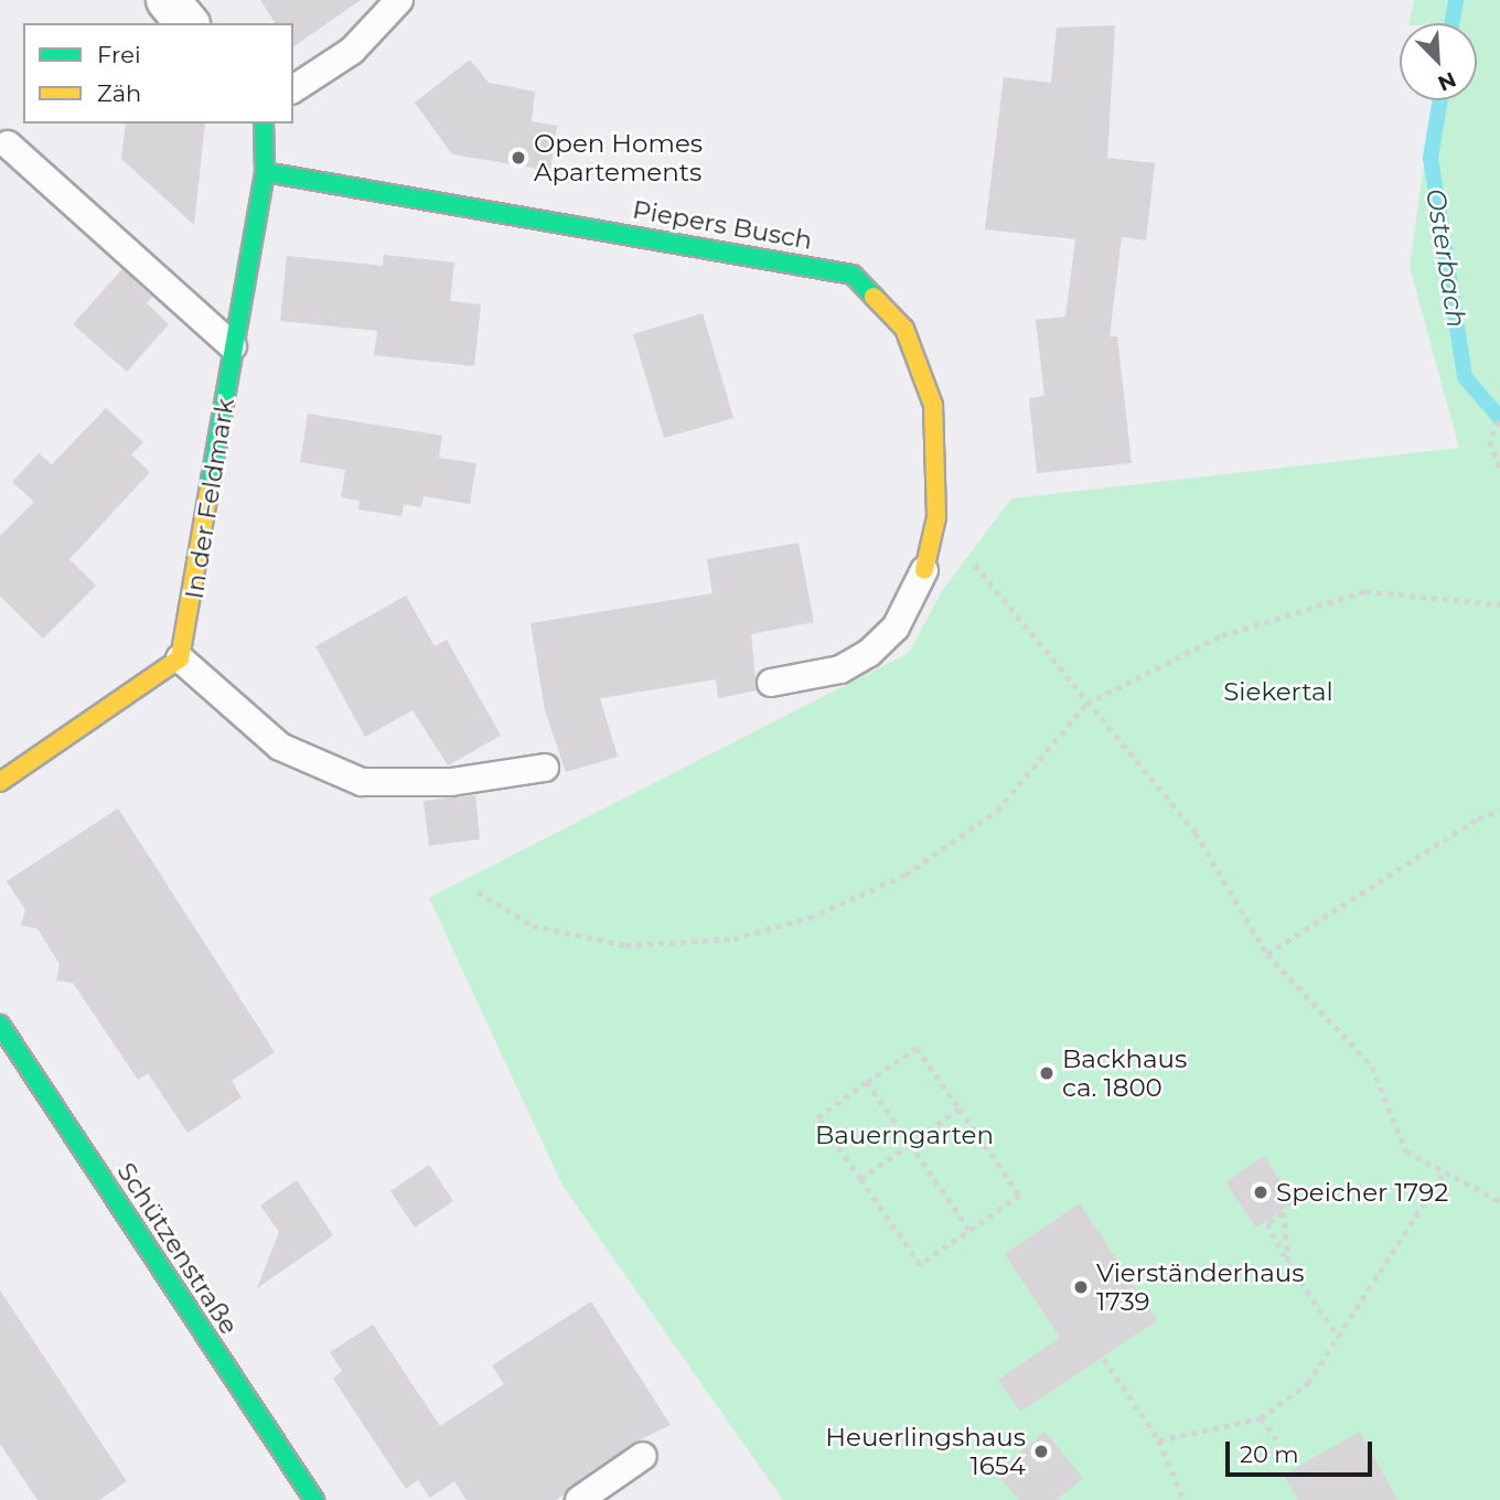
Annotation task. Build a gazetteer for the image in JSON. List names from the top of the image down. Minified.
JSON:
{"streets":{"street":["Piepers Busch","In der Feldmark","Schützenstraße"]},"crossings":[["Piepers Busch","In der Feldmark"]],"water":["Osterbach"],"parks":["Siekertal","Bauerngarten"],"places":["Open Homes Apartements","Backhaus ca. 1800","Speicher 1792","Vierständerhaus 1739","Heuerlingshaus 1654"],"legend":["Frei","Zäh"],"scale_bar":"20 m","north":"bottom right"}
